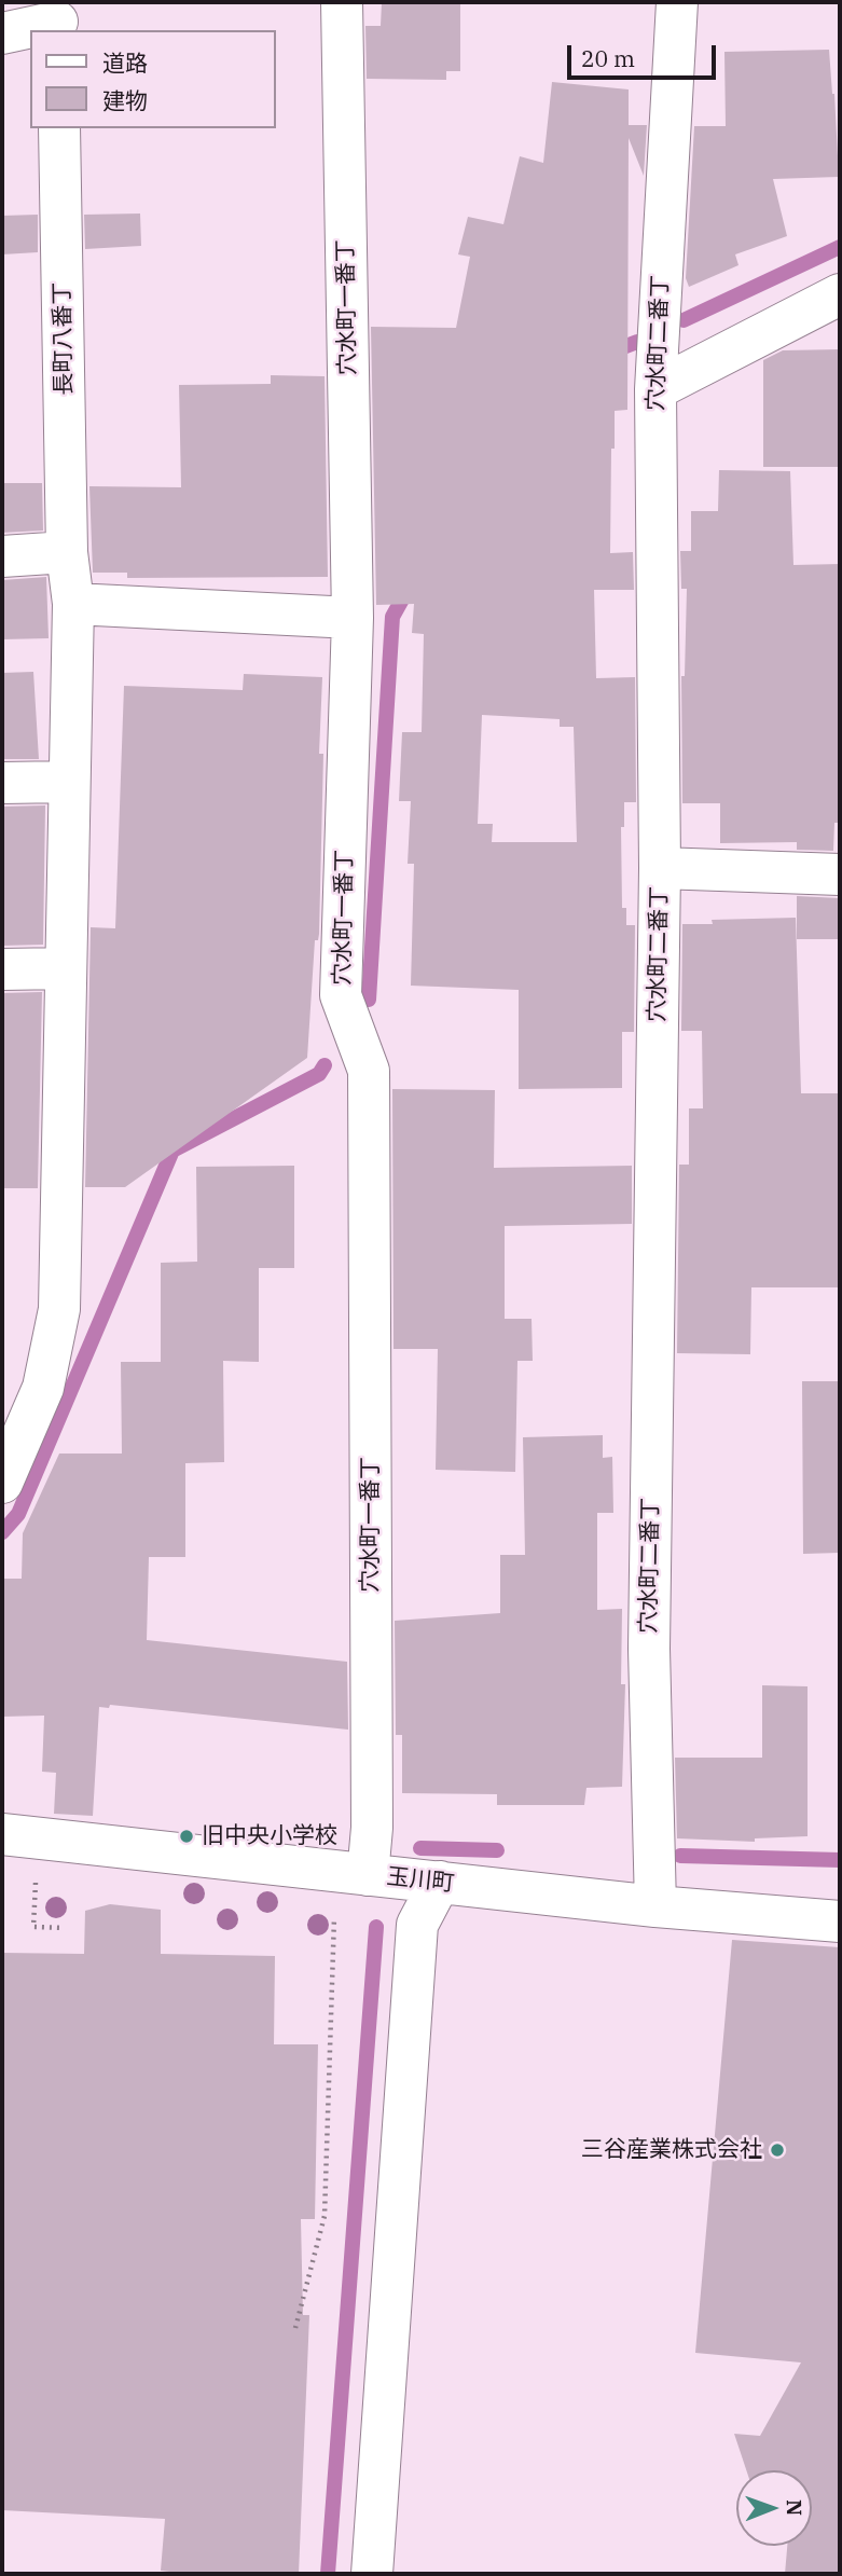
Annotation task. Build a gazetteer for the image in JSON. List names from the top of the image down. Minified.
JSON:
{"streets":{"street":["穴水町一番丁","長町八番丁","穴水町二番丁","玉川町"]},"crossings":[["穴水町一番丁","玉川町"],["穴水町二番丁","玉川町"]],"places":["旧中央小学校","三谷産業株式会社"],"legend":["道路","建物"],"scale_bar":"20 m","north":"right"}
